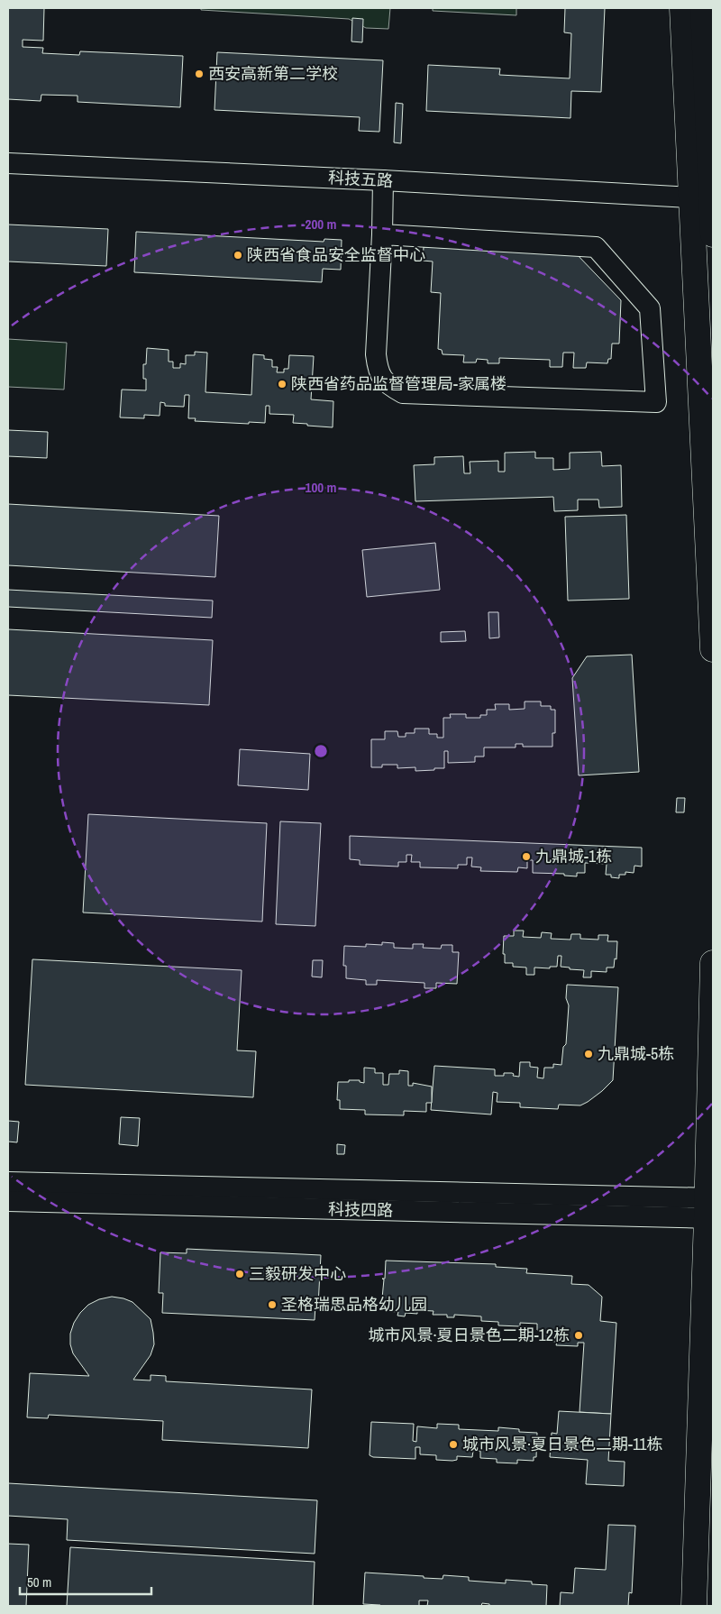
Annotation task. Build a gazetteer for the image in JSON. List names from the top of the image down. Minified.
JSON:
{"streets":{"street":["科技五路","科技四路"]},"places":["西安高新第二学校","陕西省食品安全监督中心","陕西省药品监督管理局-家属楼","九鼎城-1栋","九鼎城-5栋","三毅研发中心","圣格瑞思品格幼儿园","城市风景·夏日景色二期-12栋","城市风景·夏日景色二期-11栋"],"scale_bar":"50 m","rings":["200 m","100 m"]}
